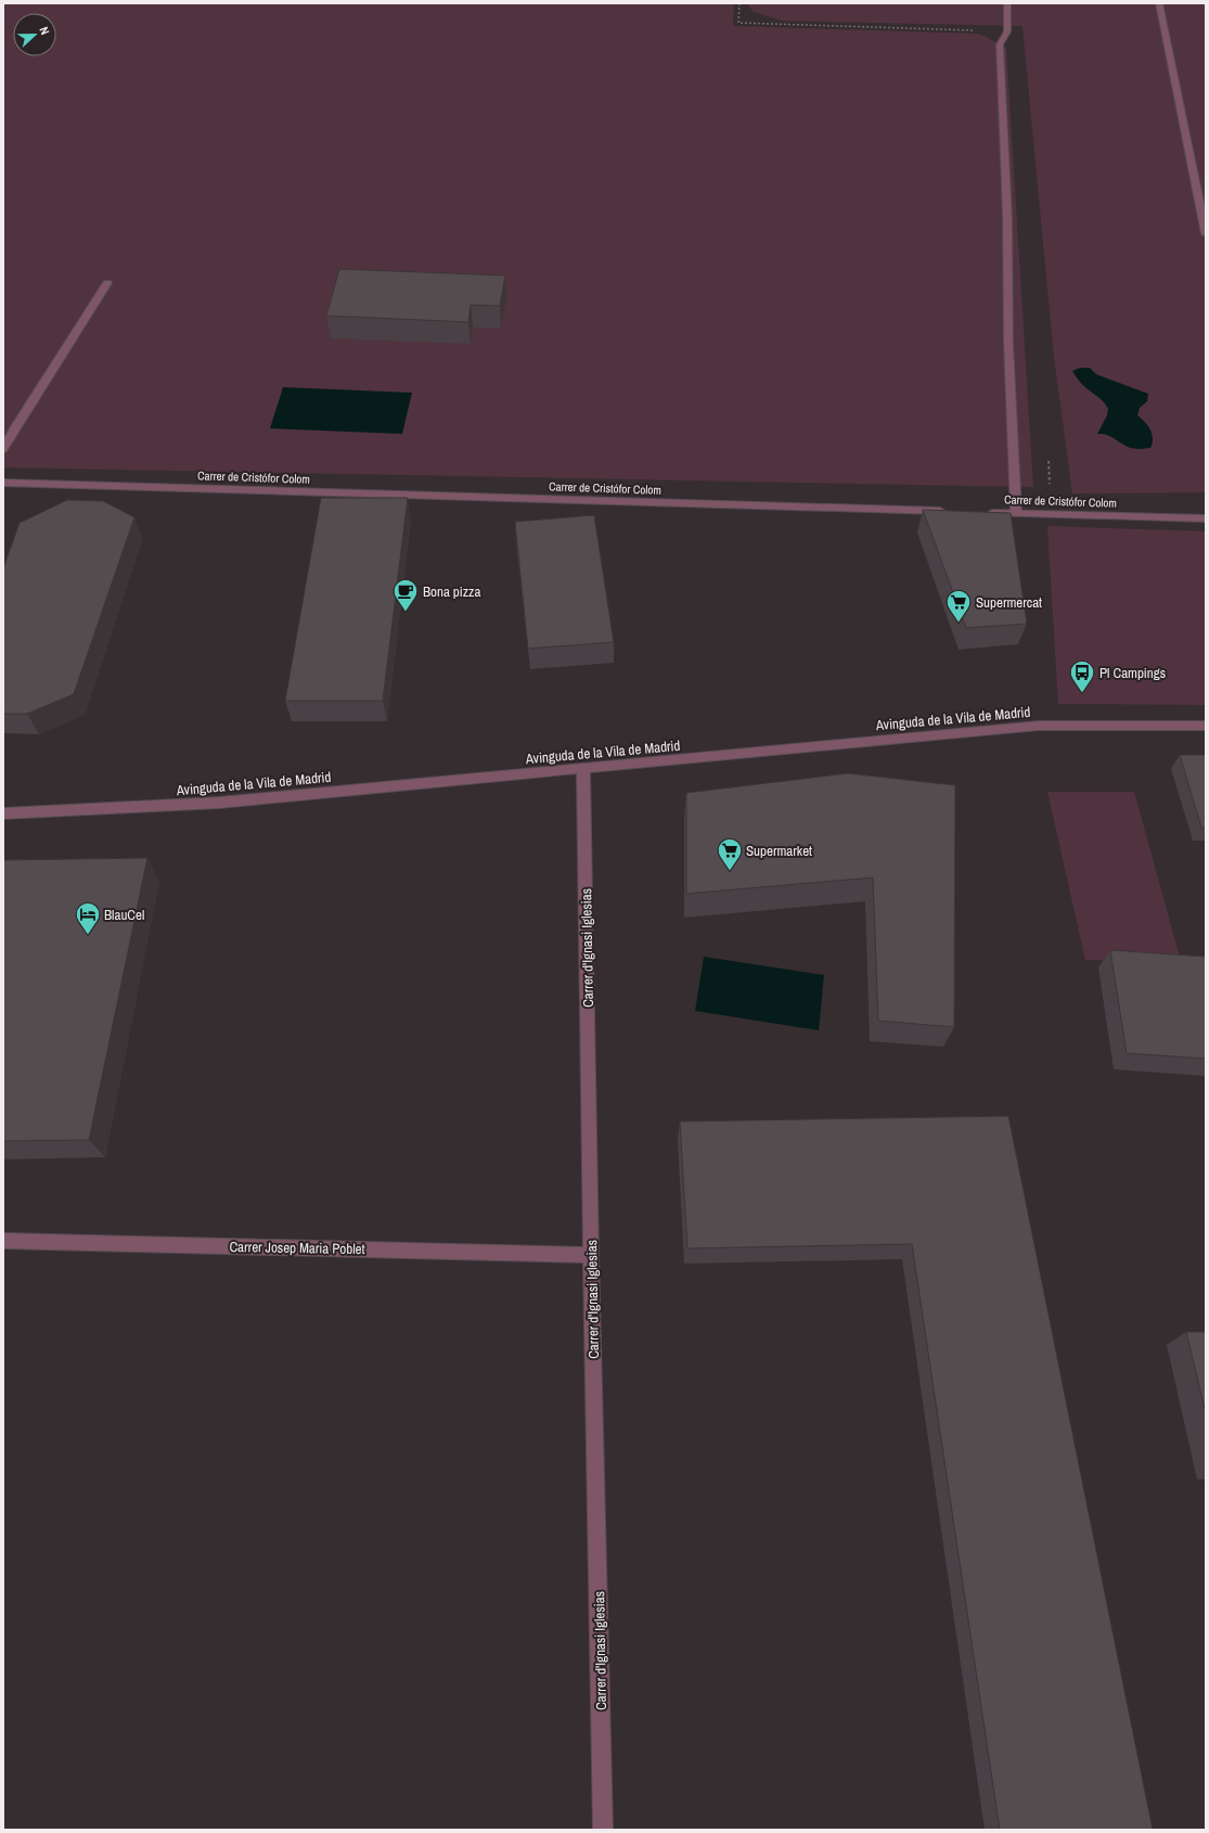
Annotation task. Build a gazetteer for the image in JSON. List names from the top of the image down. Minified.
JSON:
{"streets":{"street":["Carrer de Cristófor Colom","Avinguda de la Vila de Madrid","Carrer d'Ignasi Iglesias","Carrer Josep Maria Poblet"]},"crossings":[["Avinguda de la Vila de Madrid","Carrer d'Ignasi Iglesias"],["Carrer d'Ignasi Iglesias","Carrer Josep Maria Poblet"]],"places":{"cafe":["Bona pizza"],"supermarket":["Supermercat","Supermarket"],"bus stop":["Pl Campings"],"hotel":["BlauCel"]},"north":"right"}
